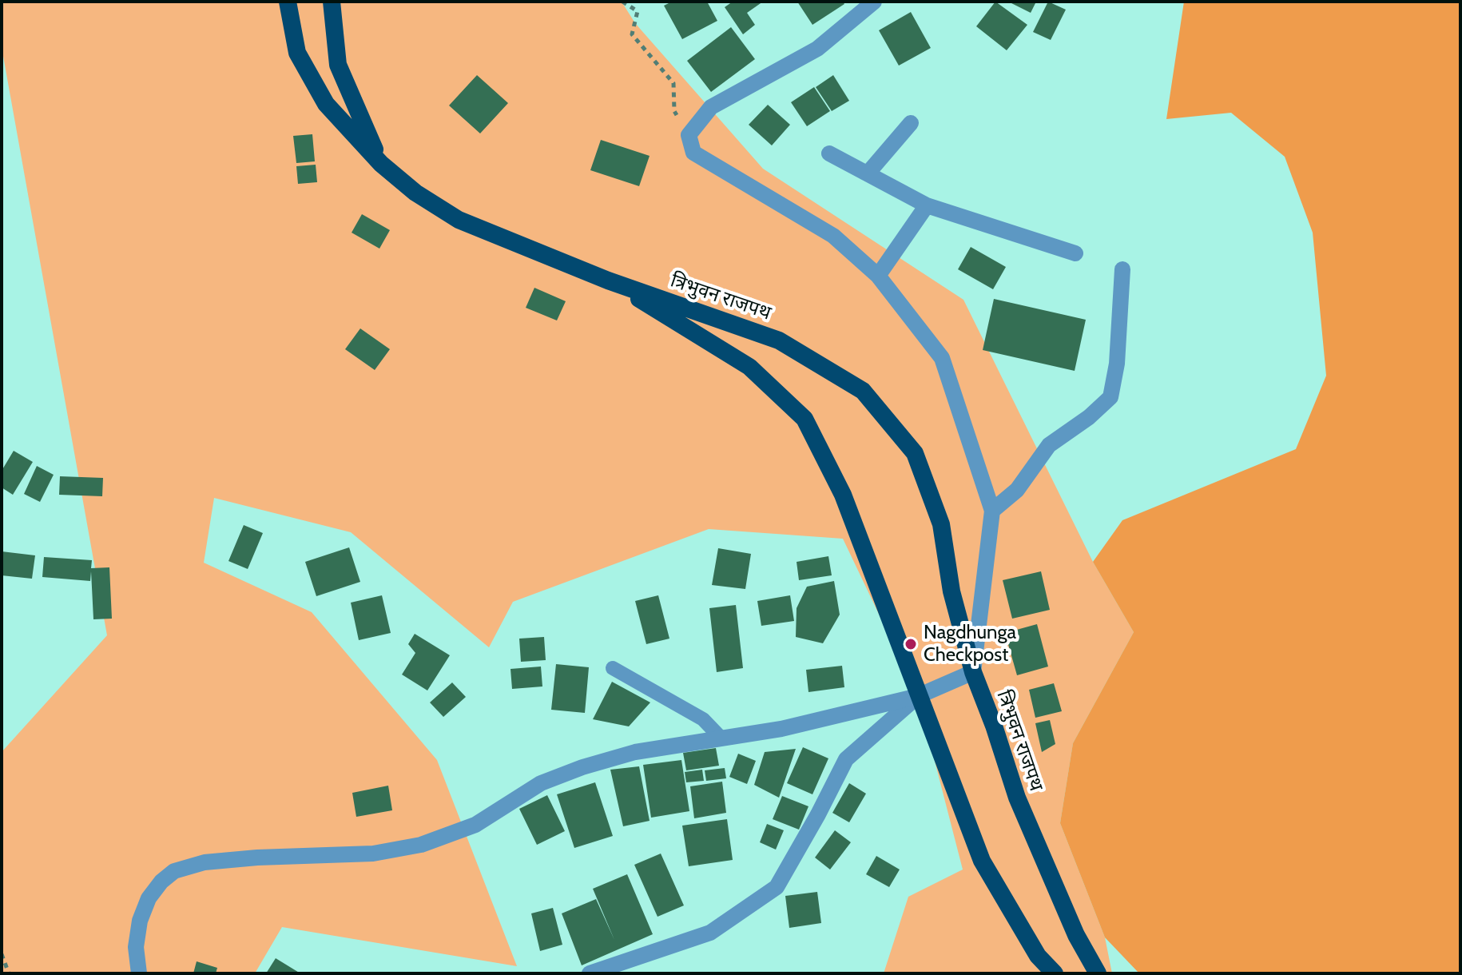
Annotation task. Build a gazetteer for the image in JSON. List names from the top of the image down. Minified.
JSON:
{"streets":{"highway":["त्रिभुवन राजपथ"]},"places":["Nagdhunga Checkpost"]}
